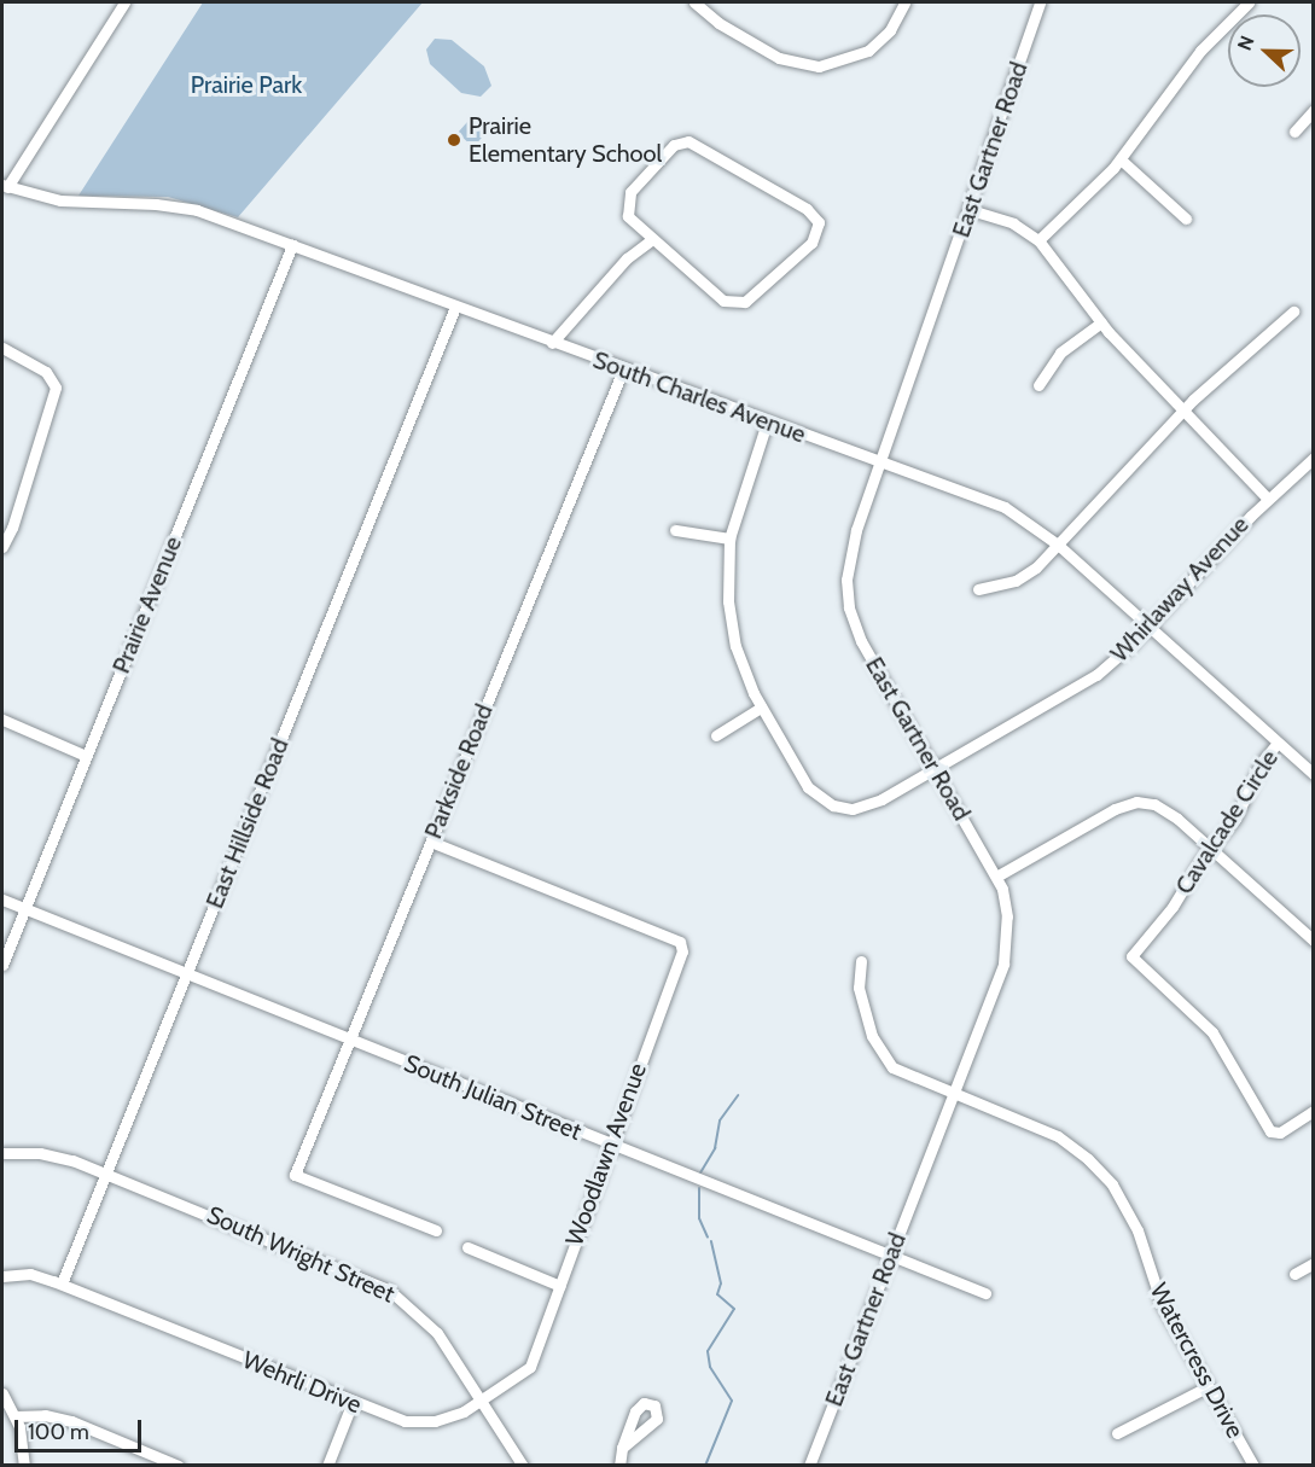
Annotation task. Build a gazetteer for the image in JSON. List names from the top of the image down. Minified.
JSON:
{"streets":{"street":["East Gartner Road","South Charles Avenue","Whirlaway Avenue","Prairie Avenue","Parkside Road","Cavalcade Circle","East Hillside Road","South Julian Street","Woodlawn Avenue","South Wright Street","Watercress Drive","Wehrli Drive"]},"crossings":[["East Gartner Road","South Charles Avenue"],["East Gartner Road","Whirlaway Avenue"],["East Gartner Road","South Julian Street"],["East Gartner Road","Watercress Drive"],["South Charles Avenue","Whirlaway Avenue"],["South Charles Avenue","Prairie Avenue"],["South Charles Avenue","Parkside Road"],["South Charles Avenue","Cavalcade Circle"],["South Charles Avenue","East Hillside Road"],["Prairie Avenue","South Julian Street"],["Parkside Road","South Julian Street"],["Parkside Road","Woodlawn Avenue"],["East Hillside Road","South Julian Street"],["East Hillside Road","South Wright Street"],["East Hillside Road","Wehrli Drive"],["South Julian Street","Woodlawn Avenue"],["Woodlawn Avenue","Wehrli Drive"],["South Wright Street","Wehrli Drive"]],"parks":["Prairie Park"],"places":["Prairie Elementary School"],"scale_bar":"100 m","north":"left"}
